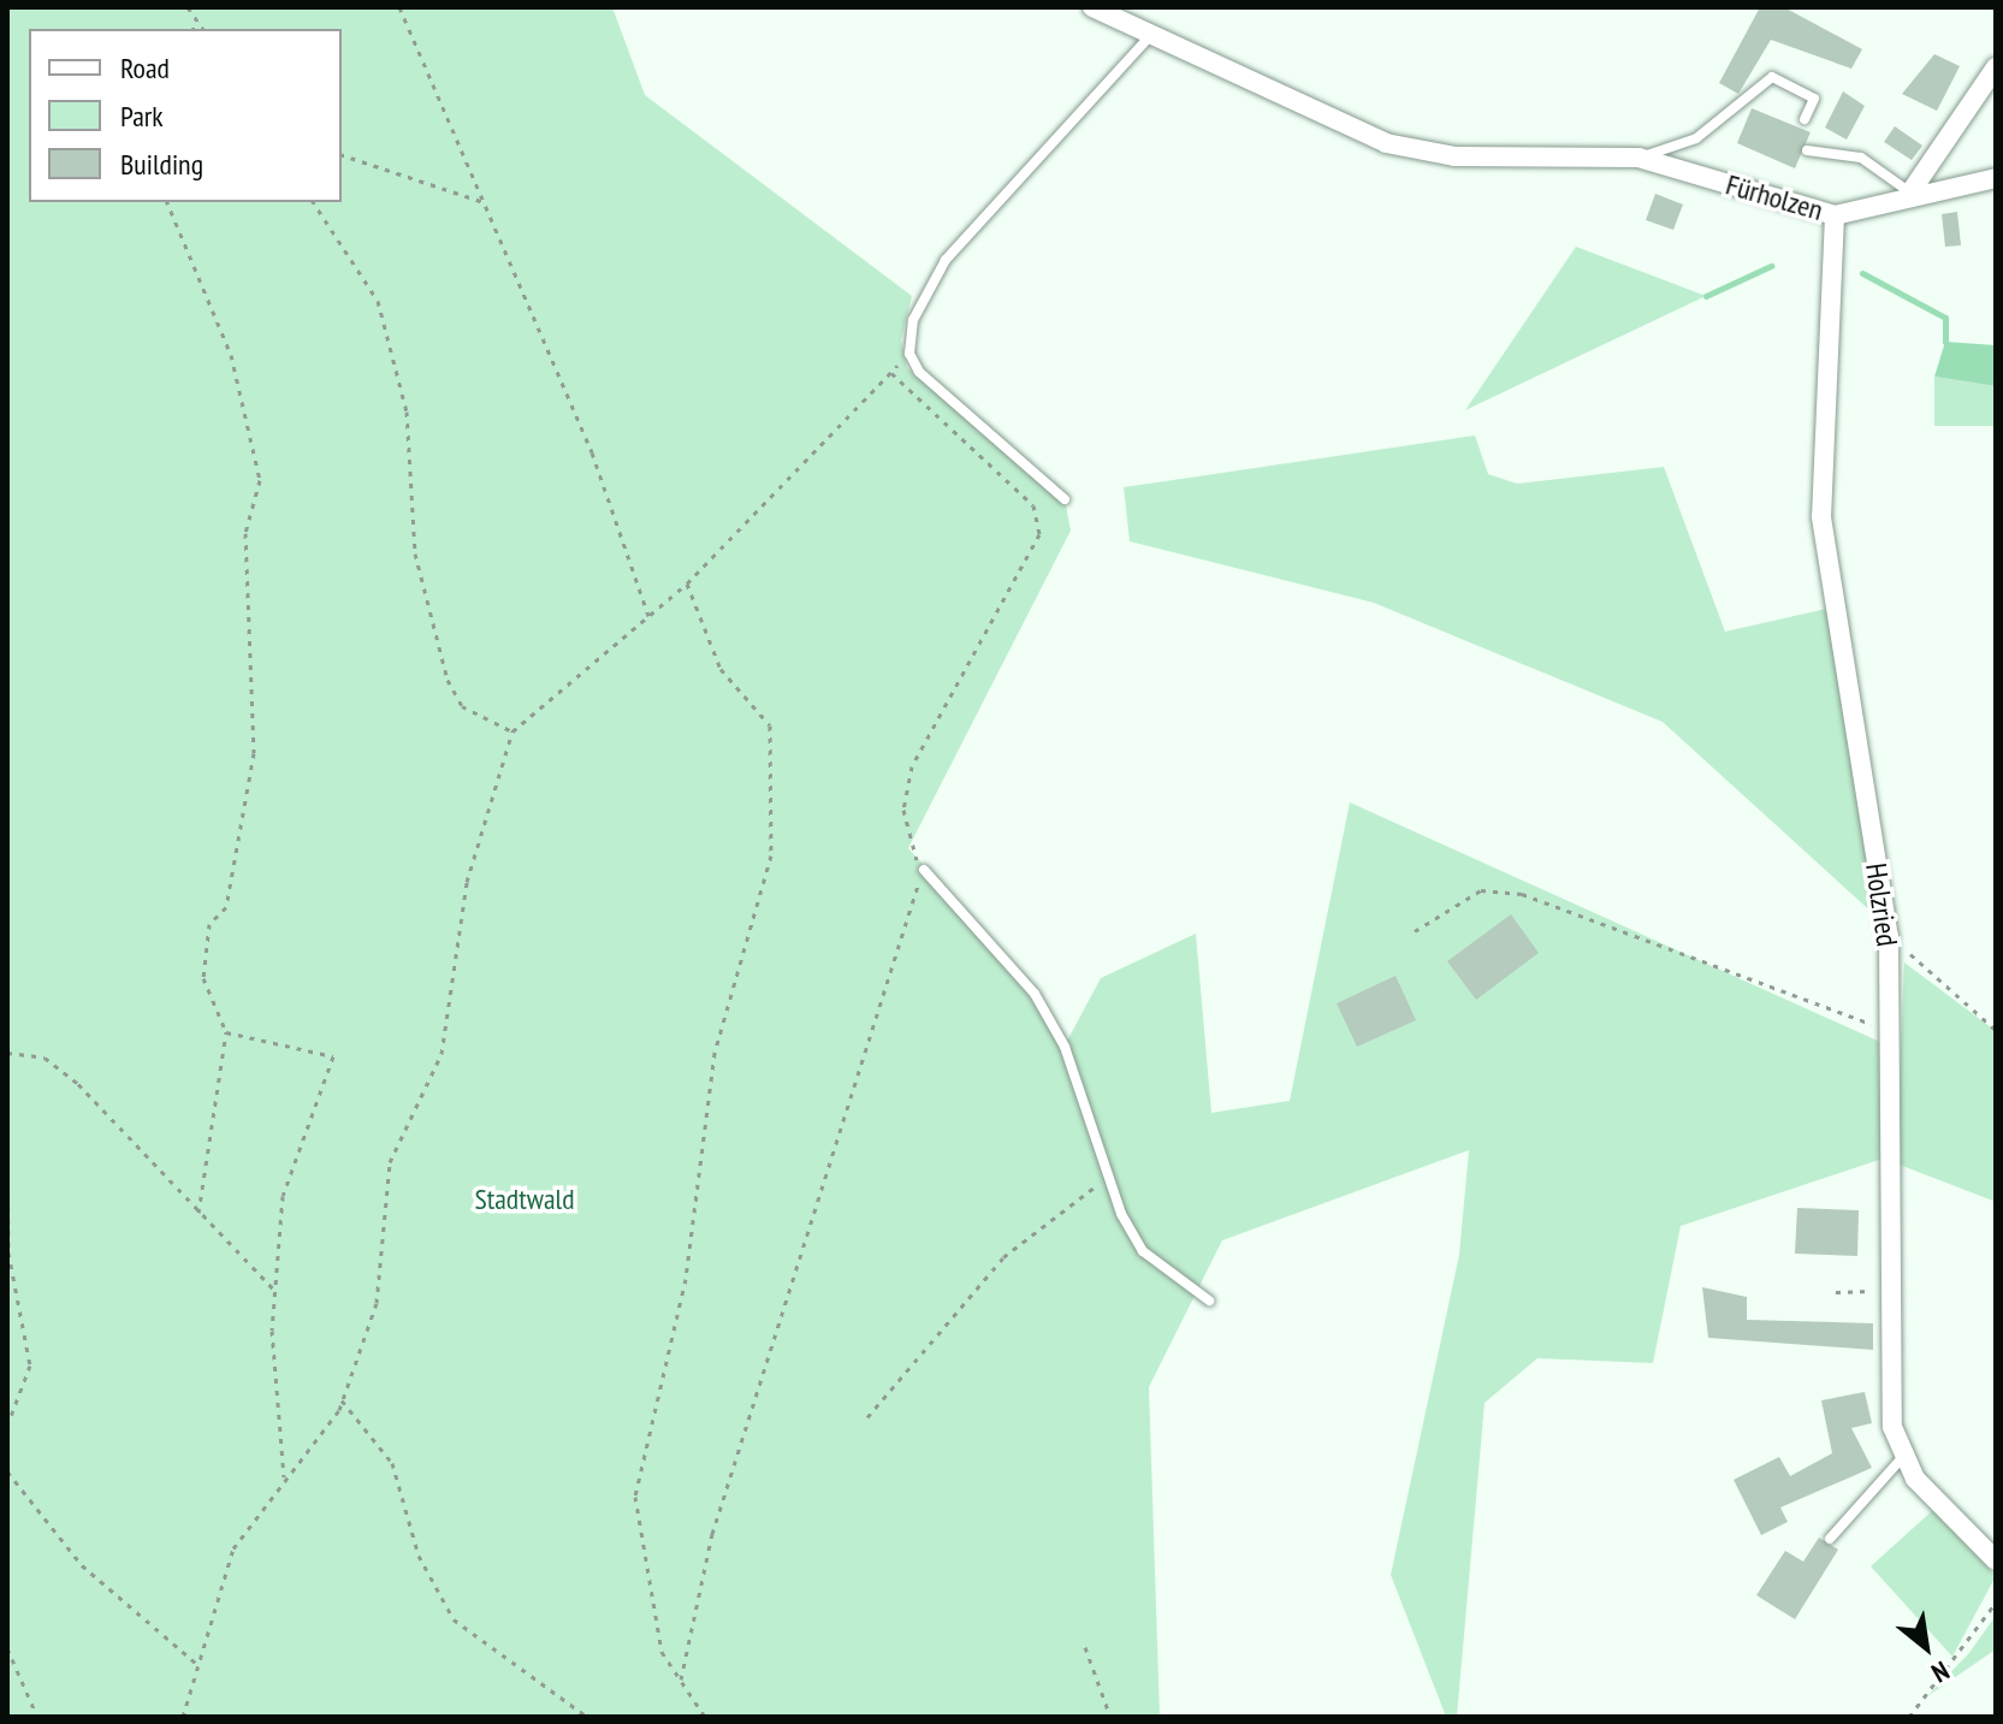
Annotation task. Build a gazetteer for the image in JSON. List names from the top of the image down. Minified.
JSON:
{"streets":{"street":["Fürholzen","Holzried"]},"crossings":[["Fürholzen","Holzried"]],"parks":["Stadtwald"],"legend":["Road","Park","Building"],"north":"bottom right"}
